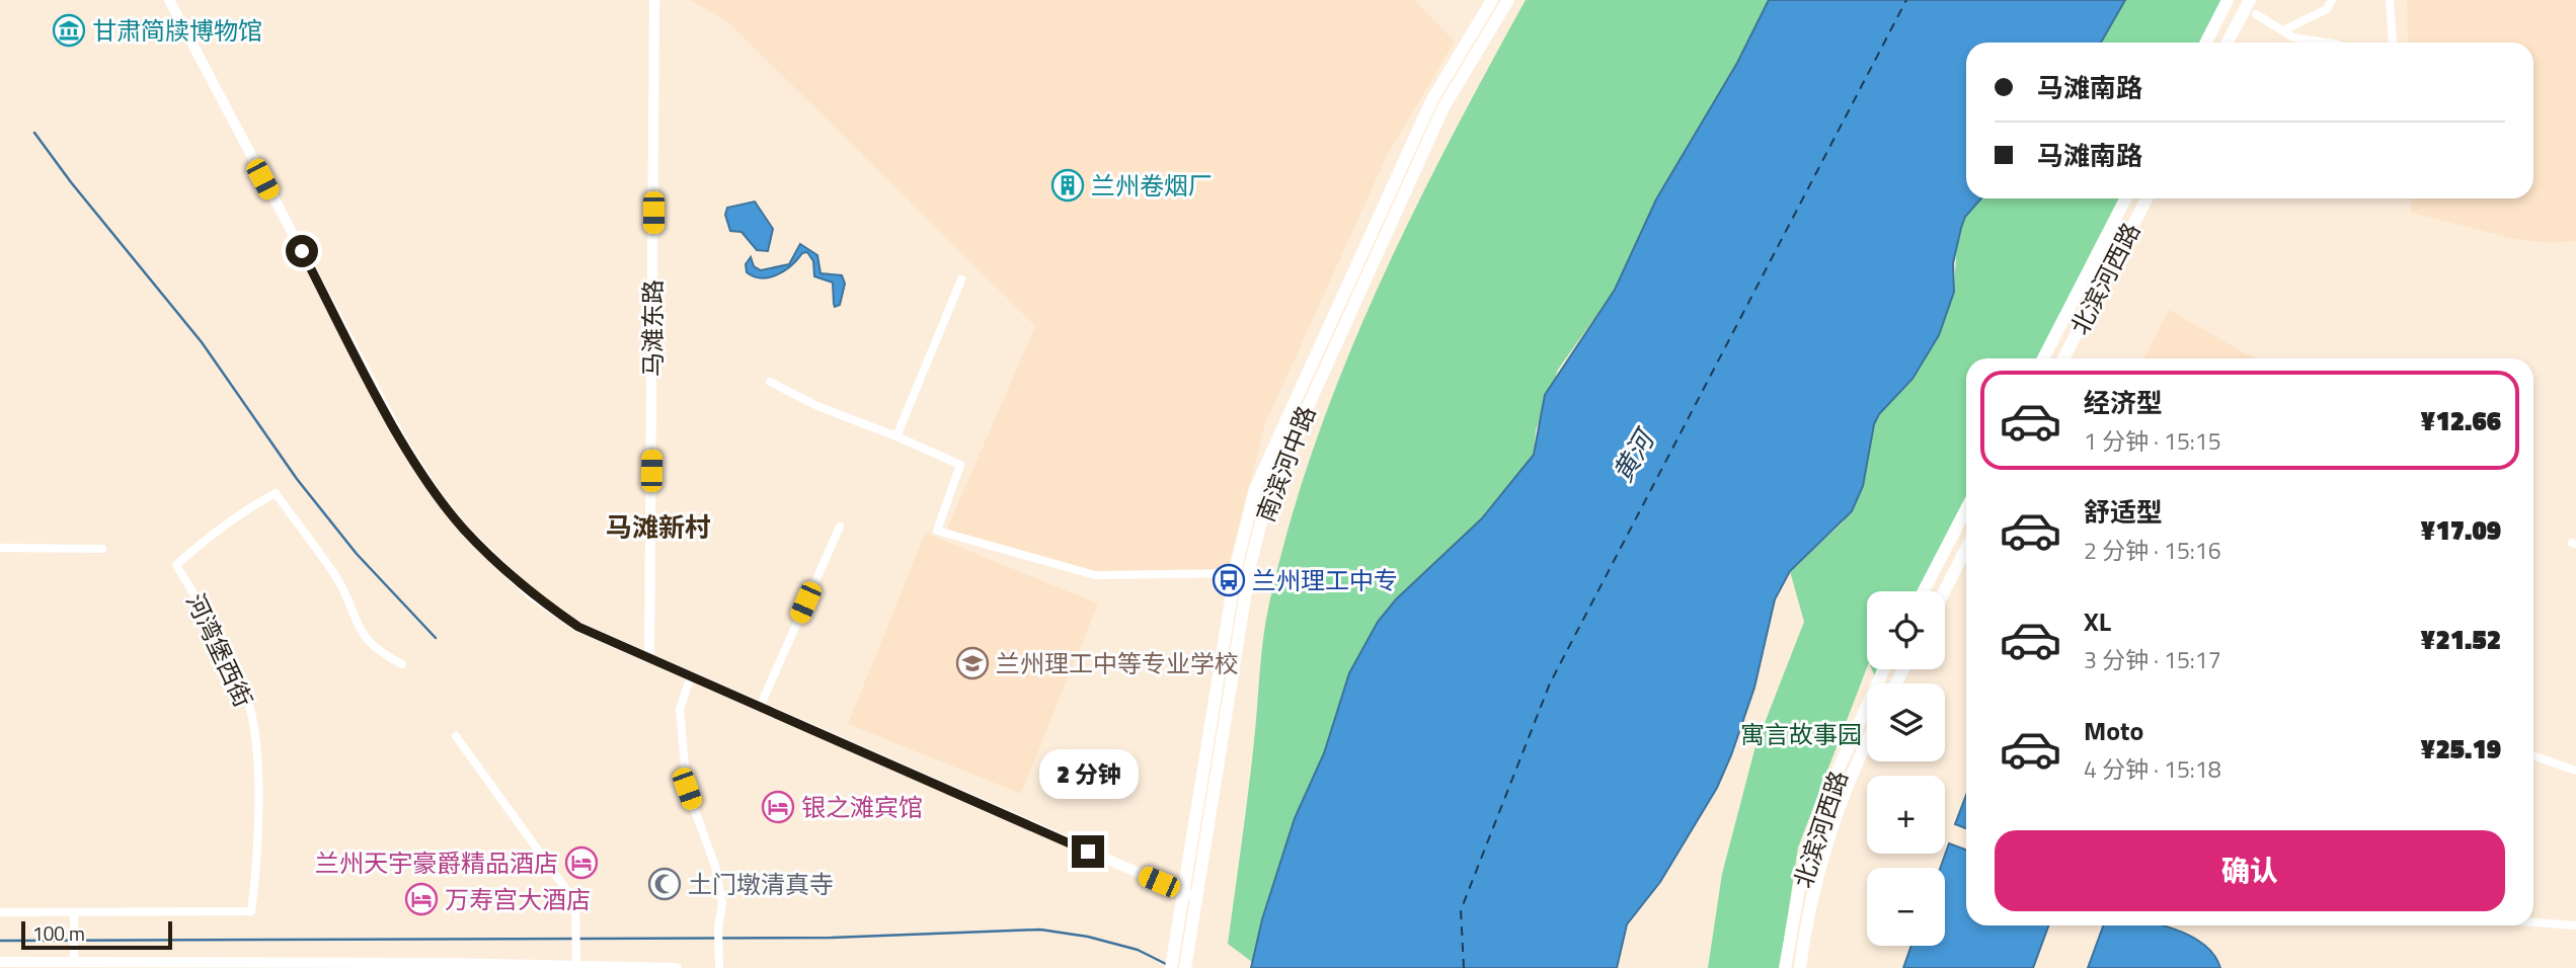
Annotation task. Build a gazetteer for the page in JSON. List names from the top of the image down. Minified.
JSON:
{"streets":{"main road":["北滨河西路","马滩东路","南滨河中路"],"street":["河湾堡西街"]},"districts":["马滩新村"],"water":["黄河"],"parks":["寓言故事园"],"places":{"museum":["甘肃简牍博物馆"],"building":["兰州卷烟厂"],"bus stop":["兰州理工中专"],"school or university":["兰州理工中等专业学校"],"hotel":["银之滩宾馆","兰州天宇豪爵精品酒店","万寿宫大酒店"],"mosque":["土门墩清真寺"]},"scale_bar":"100 m","page":{"banner":["马滩南路","马滩南路"],"list":[{"name":"经济型","note":"1 分钟 · 15:15","value":"¥12.66"},{"name":"舒适型","note":"2 分钟 · 15:16","value":"¥17.09"},{"name":"XL","note":"3 分钟 · 15:17","value":"¥21.52"},{"name":"Moto","note":"4 分钟 · 15:18","value":"¥25.19"}],"map_buttons":["+","−"],"bubble":"2 分钟","buttons":"确认","scale":"100 m"}}
